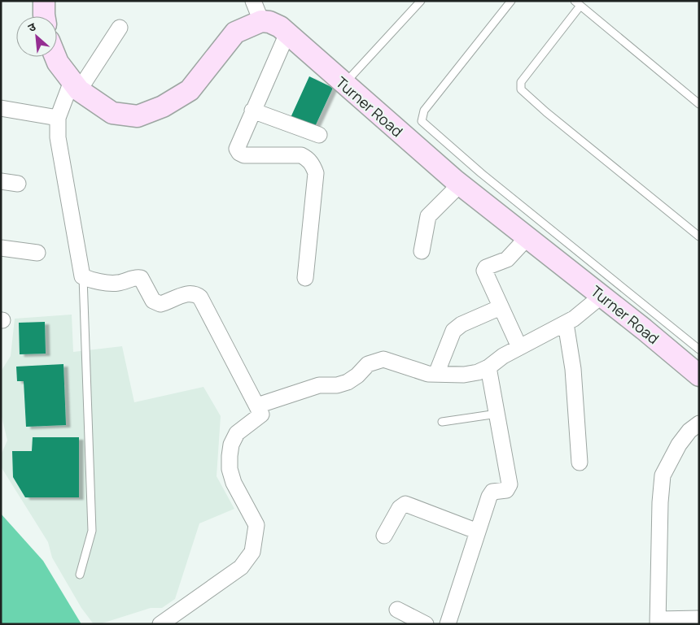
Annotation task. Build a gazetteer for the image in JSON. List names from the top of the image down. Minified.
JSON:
{"streets":{"main road":["Turner Road"]},"north":"top left"}
